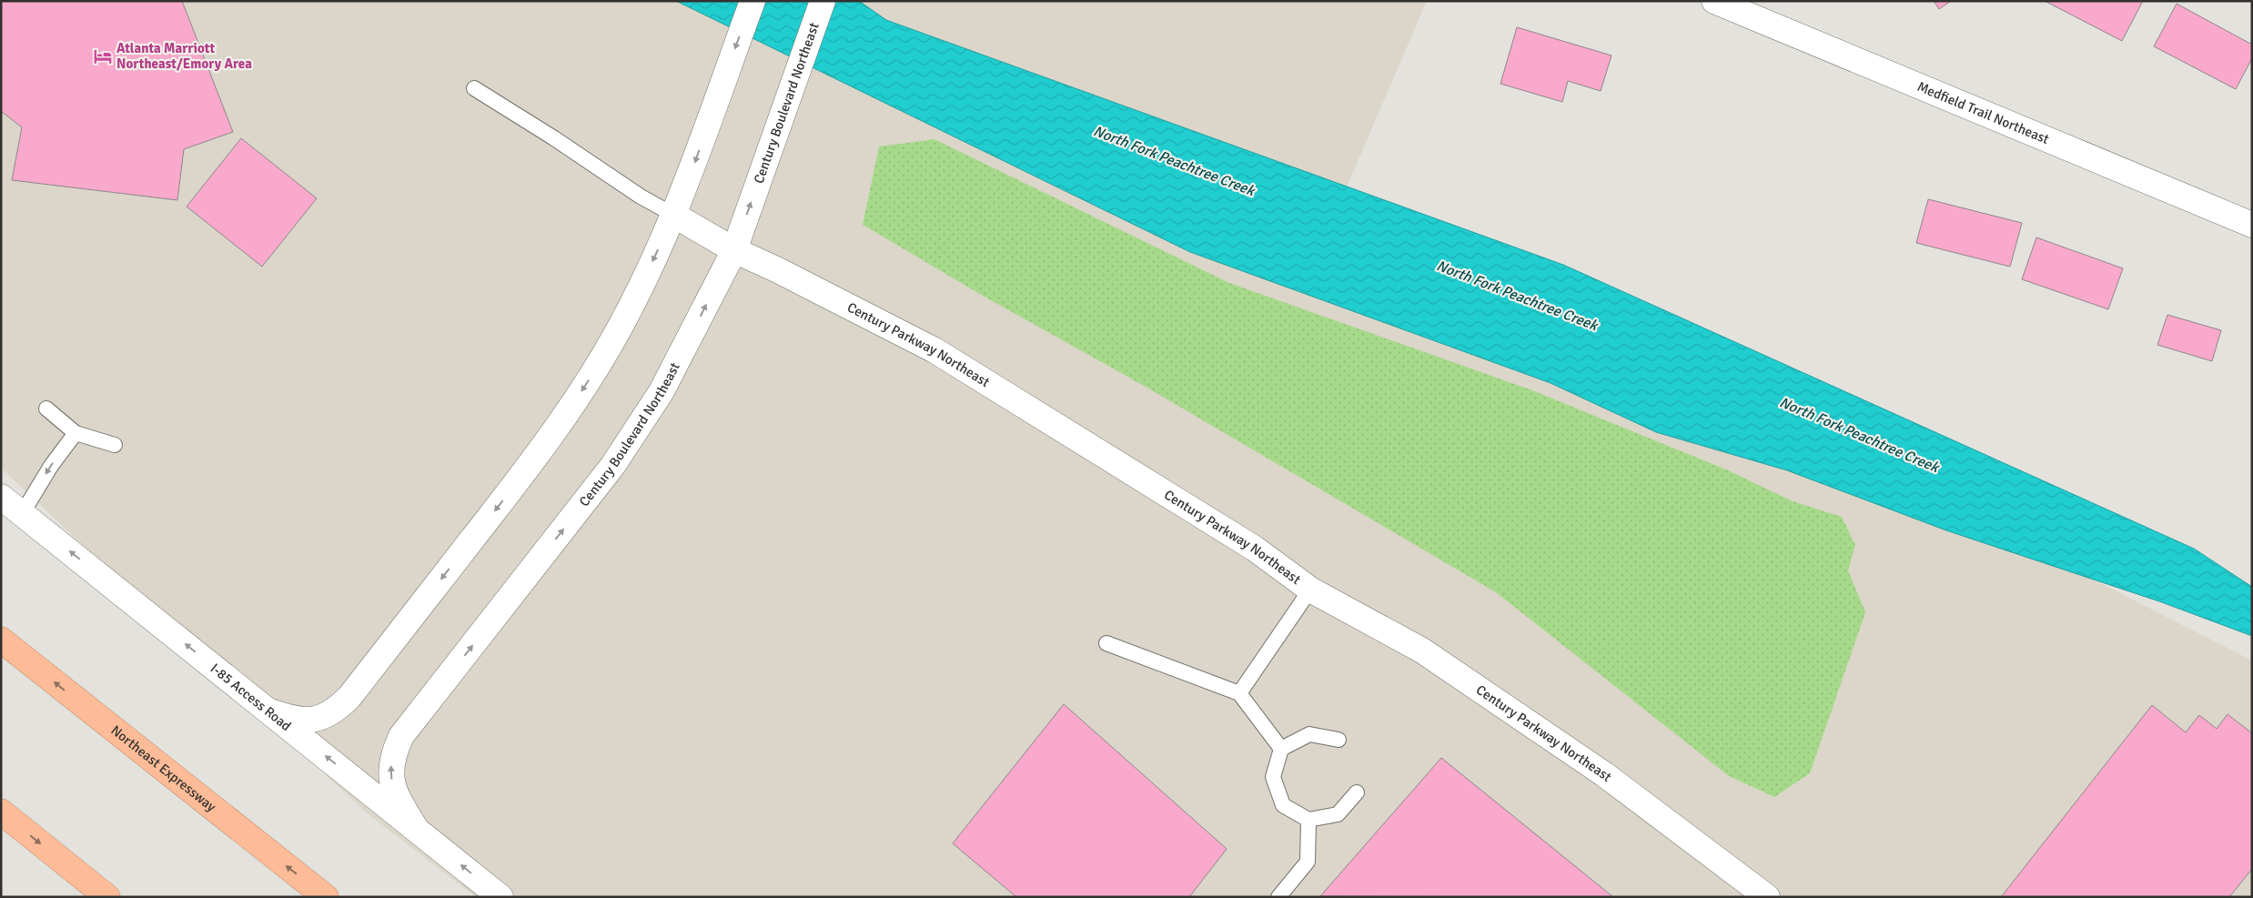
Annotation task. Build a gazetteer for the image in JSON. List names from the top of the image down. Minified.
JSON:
{"streets":{"highway":["Northeast Expressway"],"street":["Century Boulevard Northeast","Medfield Trail Northeast","Century Parkway Northeast","I-85 Access Road"]},"crossings":[["Century Boulevard Northeast","Century Parkway Northeast"],["Century Boulevard Northeast","I-85 Access Road"]],"one_way":["I-85 Access Road"],"water":["North Fork Peachtree Creek"],"places":{"hotel":["Atlanta Marriott Northeast/Emory Area"]}}
